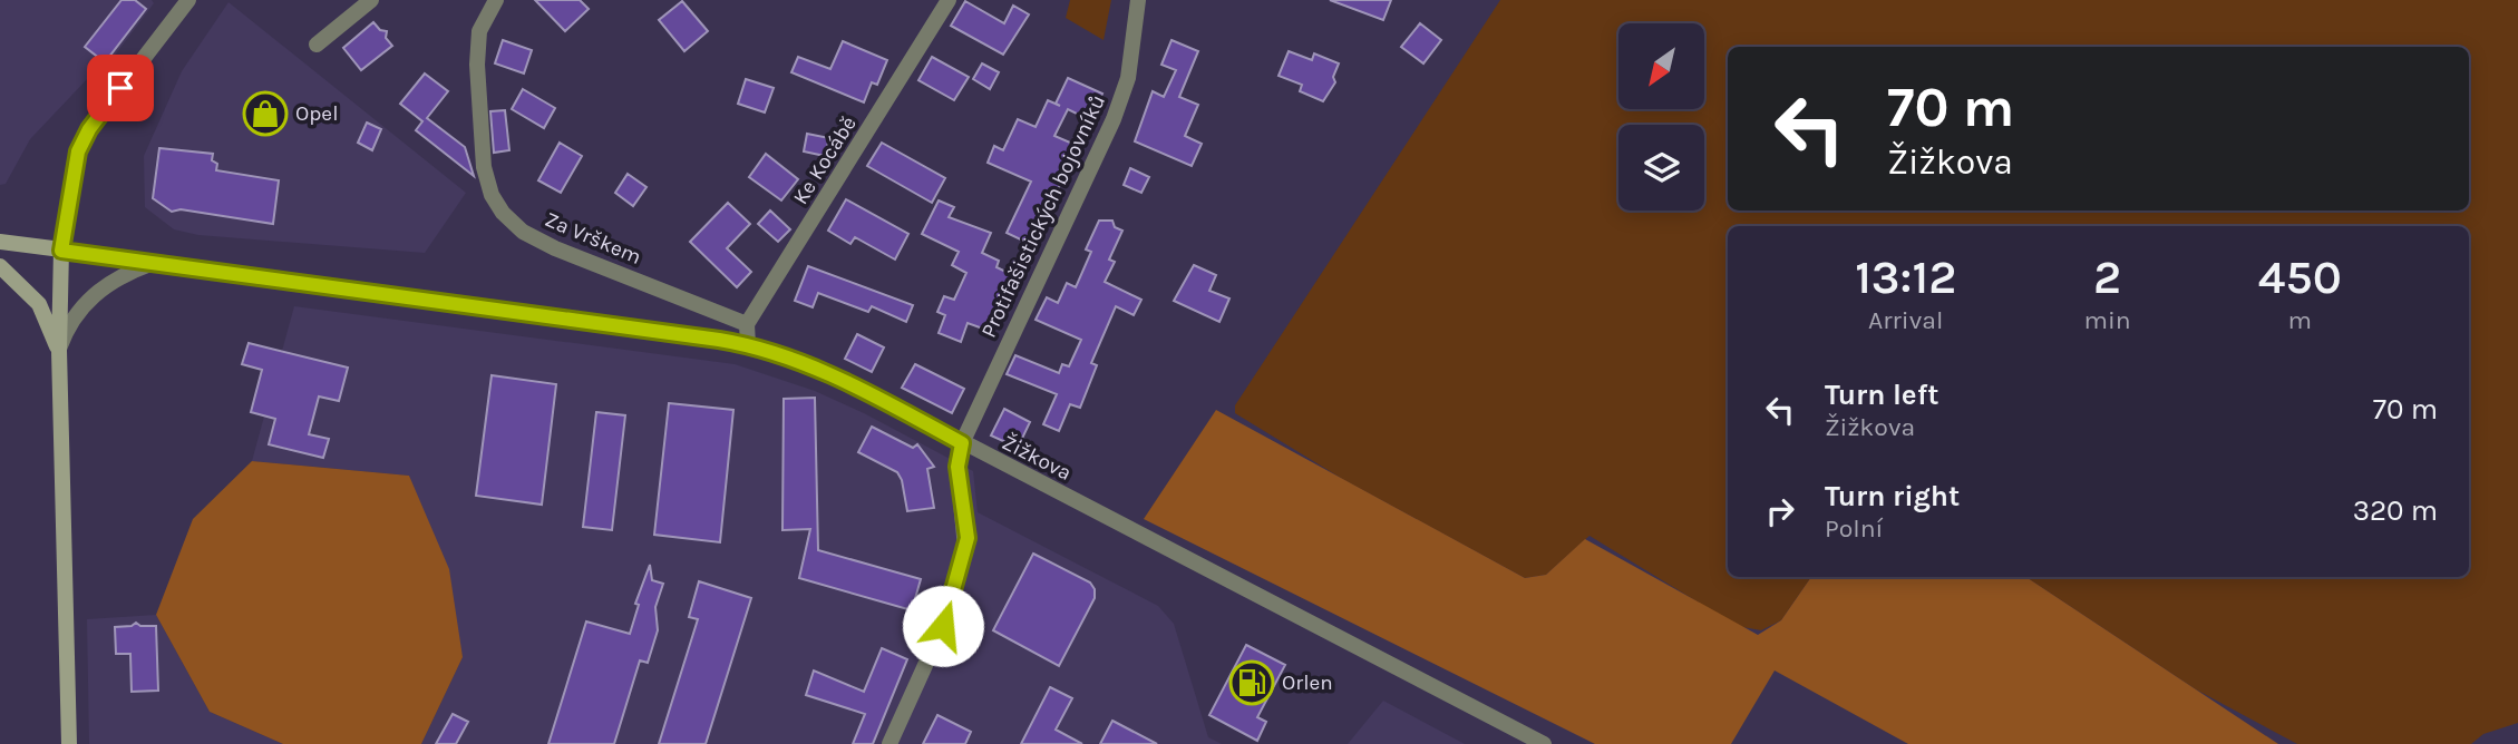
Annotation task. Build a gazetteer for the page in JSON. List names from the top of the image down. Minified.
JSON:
{"streets":{"street":["Ke Kocábě","Protifašistických bojovníků","Za Vrškem","Žižkova"]},"crossings":[["Ke Kocábě","Za Vrškem"],["Protifašistických bojovníků","Žižkova"]],"places":{"shop":["Opel"],"fuel station":["Orlen"]},"north":"bottom left","page":{"turn":["70 m","Žižkova"],"eta":["13:12","Arrival","2","min","450","m"],"list":[{"name":"Turn left","note":"Žižkova","value":"70 m"},{"name":"Turn right","note":"Polní","value":"320 m"}]}}
